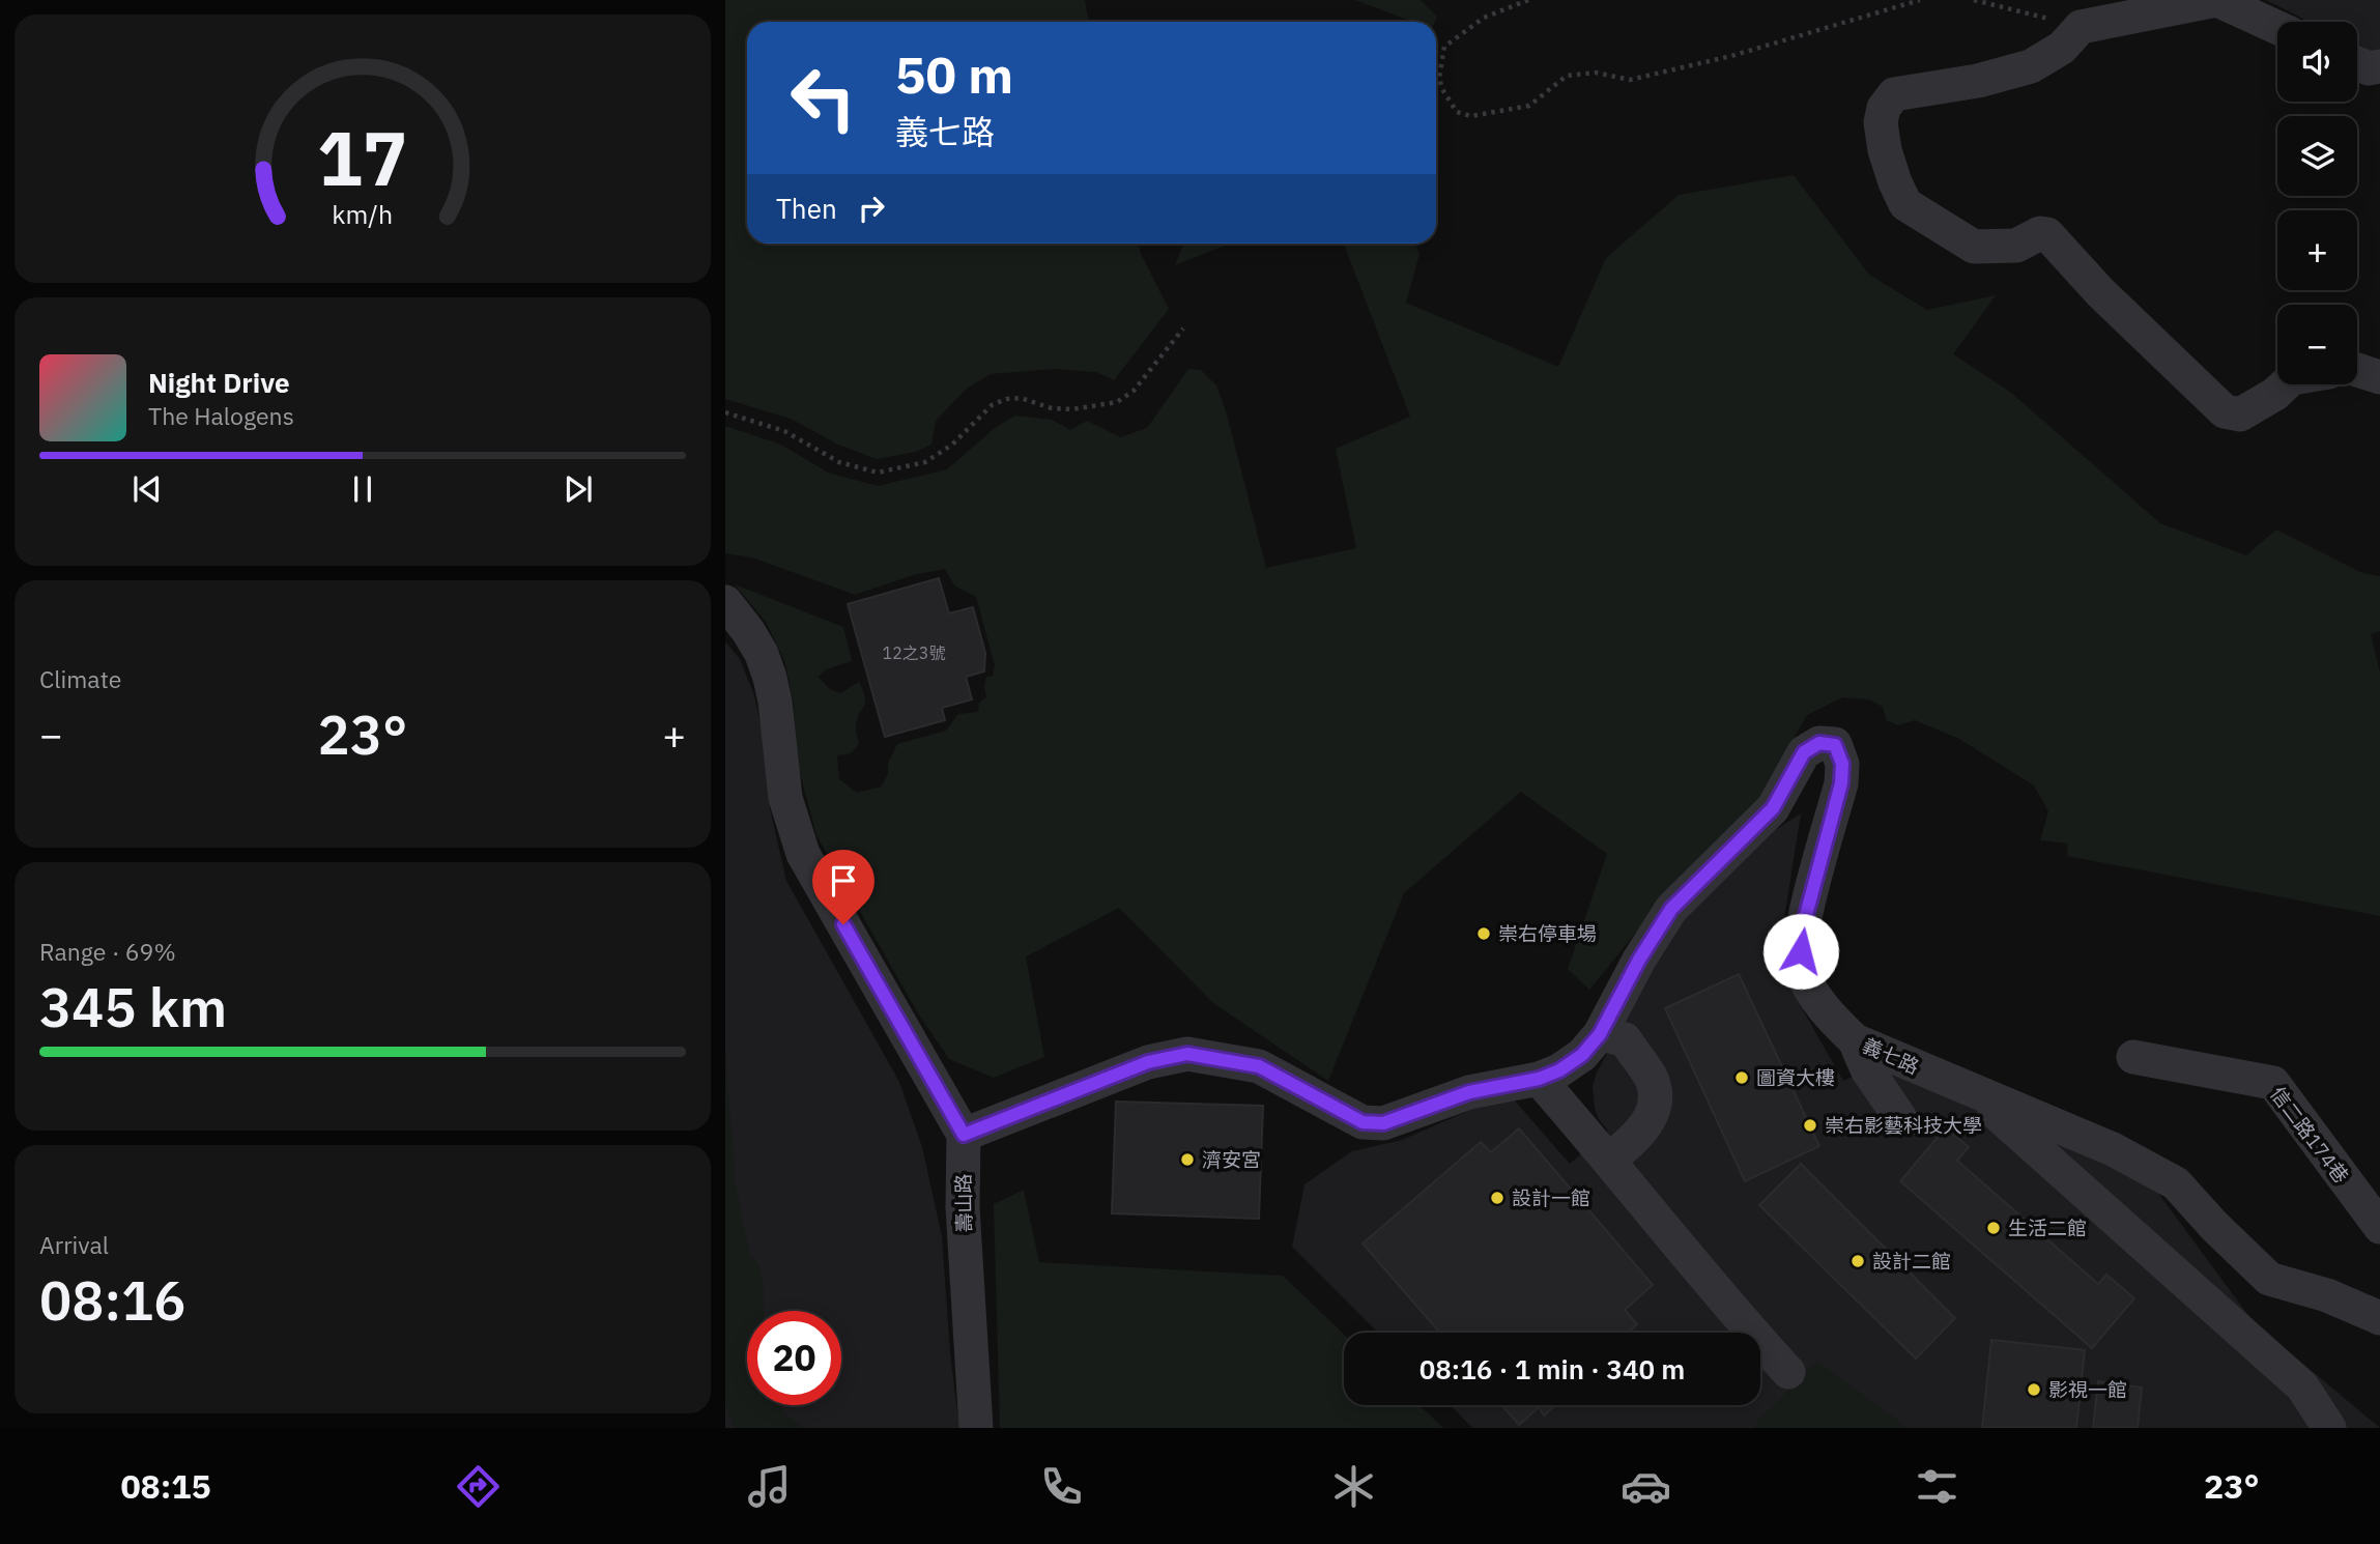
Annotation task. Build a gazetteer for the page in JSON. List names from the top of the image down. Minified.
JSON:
{"streets":{"street":["義七路","信二路174巷","壽山路"]},"crossings":[["義七路","壽山路"]],"places":["崇右停車場","圖資大樓","崇右影藝科技大學","濟安宮","設計一館","生活二館","設計二館","影視一館"],"house_numbers":["12之3號"],"page":{"map_buttons":["+","−"],"turn":["50 m","義七路"],"then":"Then","song":["Night Drive","The Halogens"],"tile":["Climate",["Range · 69%","345 km"],["Arrival","08:16"]],"heat":["−","23°","+"],"limit":"20","trip":"08:16 · 1 min · 340 m","tabs":["08:15","23°"],"gauge":["17","km/h"]}}
